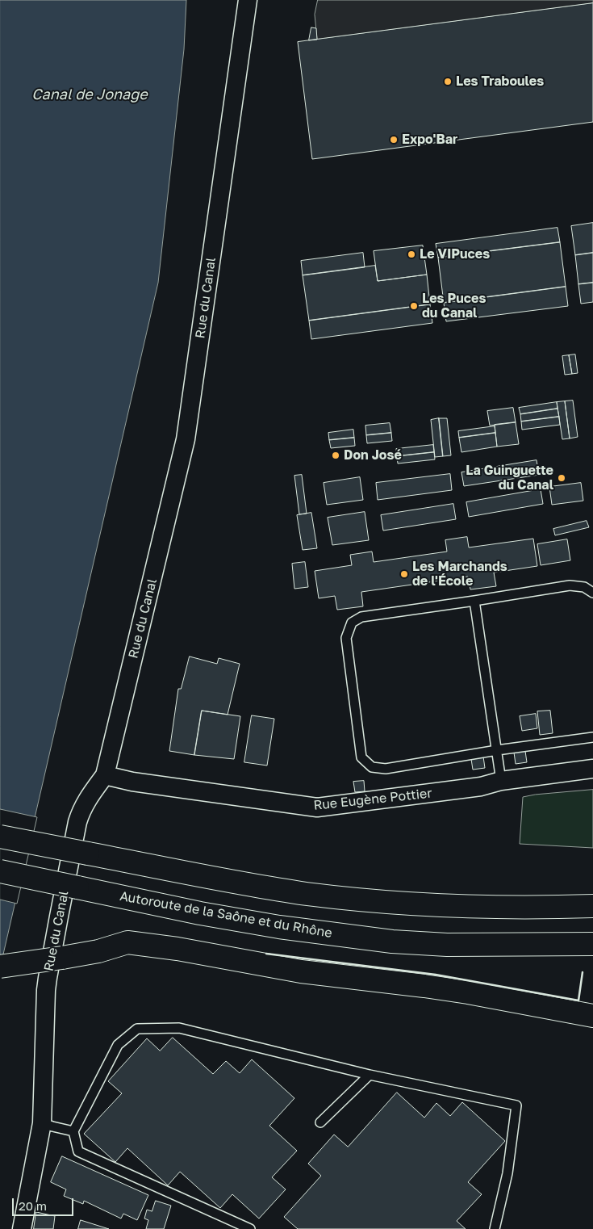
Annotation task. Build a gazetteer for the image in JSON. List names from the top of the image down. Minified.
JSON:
{"streets":{"main road":["Autoroute de la Saône et du Rhône"],"street":["Rue du Canal","Rue Eugène Pottier"]},"crossings":[["Rue du Canal","Rue Eugène Pottier"]],"water":["Canal de Jonage"],"places":["Les Traboules","Expo'Bar","Le VIPuces","Les Puces du Canal","Don José","La Guinguette du Canal","Les Marchands de l'École"],"scale_bar":"20 m"}
